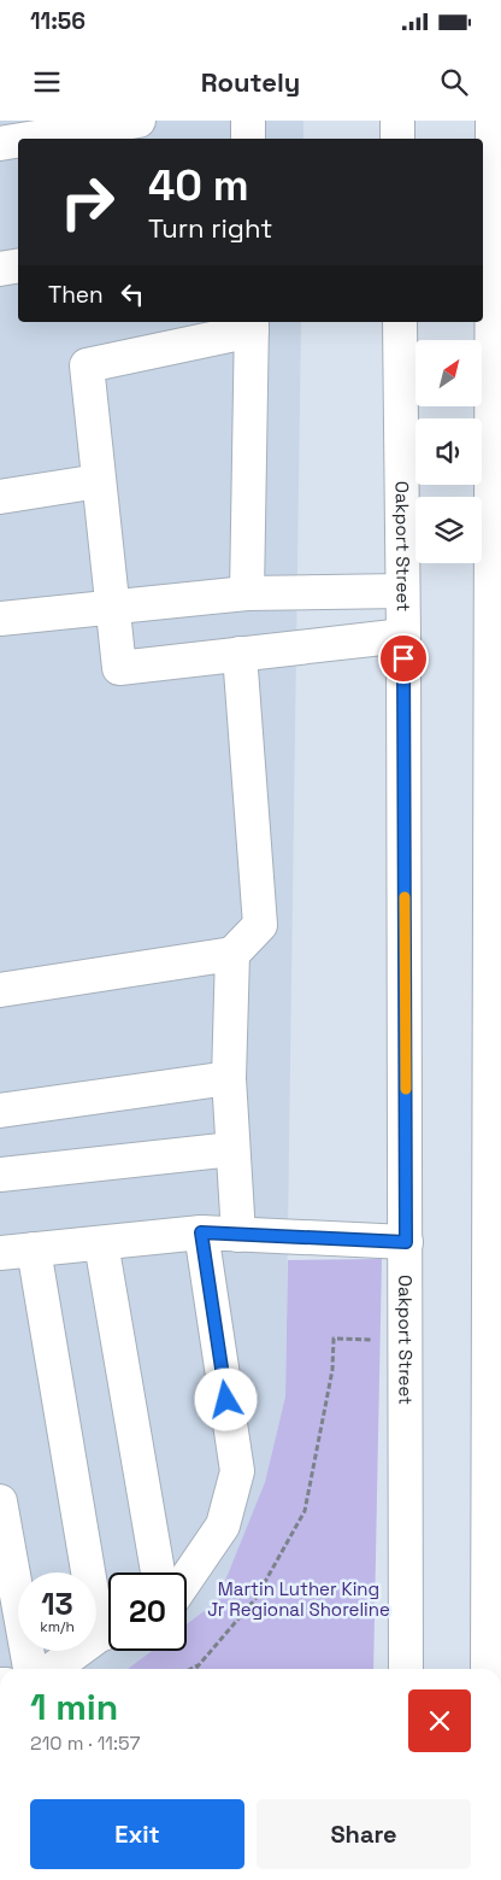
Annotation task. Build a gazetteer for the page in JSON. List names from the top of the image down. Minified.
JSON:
{"streets":{"main road":["Oakport Street"]},"parks":["Martin Luther King Jr Regional Shoreline"],"north":"top right","page":{"status":"11:56","header":"Routely","turn":["40 m","Turn right"],"then":"Then","speed":"13 km/h","limit":"20","heading":["1 min","210 m · 11:57"],"buttons":["Exit","Share"]}}
